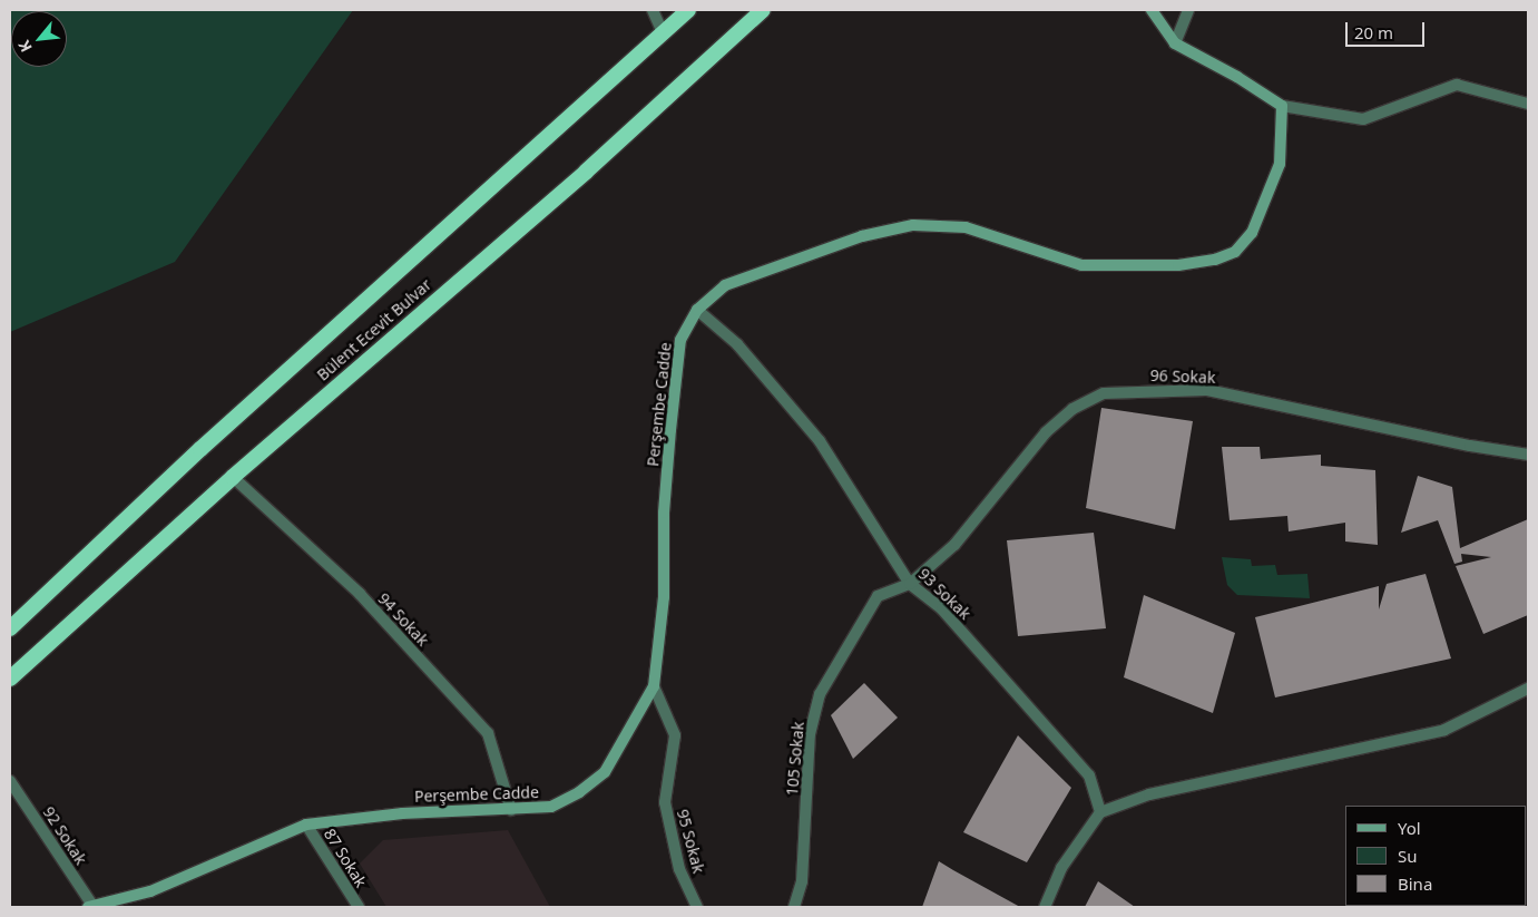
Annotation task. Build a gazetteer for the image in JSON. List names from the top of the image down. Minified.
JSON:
{"streets":{"highway":["Bülent Ecevit Bulvar"],"main road":["Perşembe Cadde"],"street":["96 Sokak","93 Sokak","94 Sokak","105 Sokak","92 Sokak","95 Sokak","87 Sokak"]},"crossings":[["Bülent Ecevit Bulvar","94 Sokak"],["96 Sokak","93 Sokak"],["96 Sokak","105 Sokak"],["Perşembe Cadde","93 Sokak"],["Perşembe Cadde","94 Sokak"],["Perşembe Cadde","92 Sokak"],["Perşembe Cadde","95 Sokak"],["Perşembe Cadde","87 Sokak"],["93 Sokak","105 Sokak"]],"legend":["Yol","Su","Bina"],"scale_bar":"20 m","north":"bottom left"}
